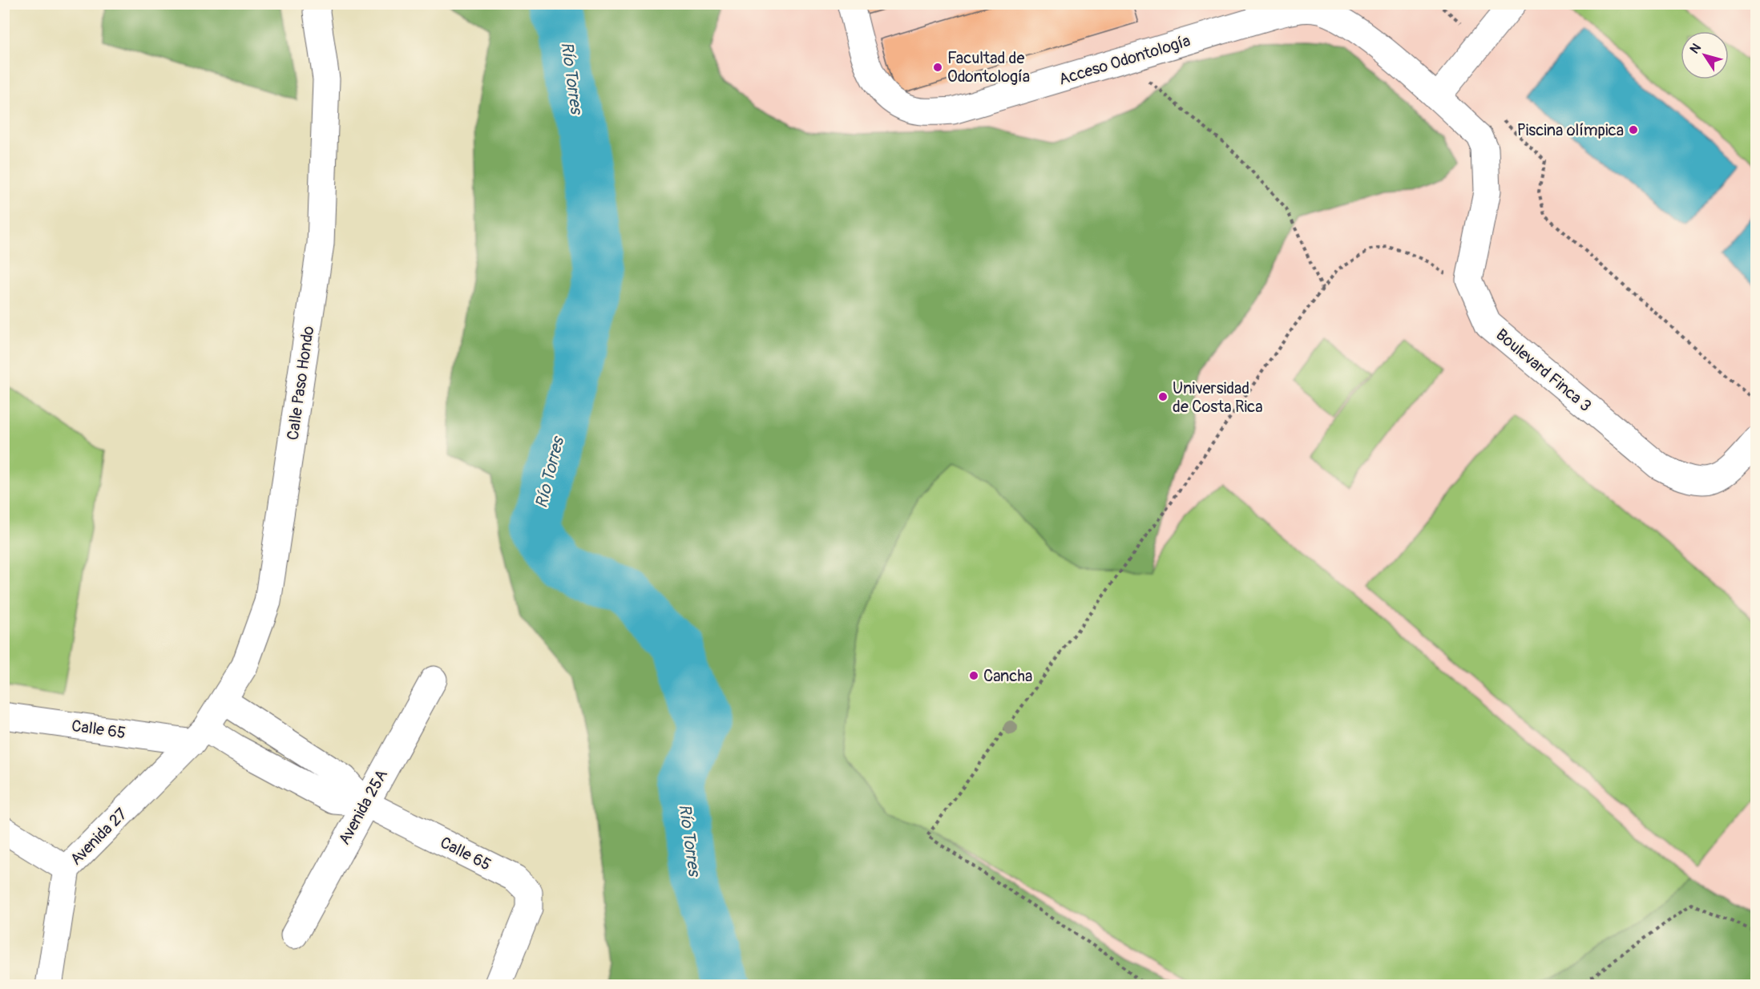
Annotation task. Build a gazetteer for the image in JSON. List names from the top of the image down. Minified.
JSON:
{"streets":{"street":["Acceso Odontología","Boulevard Finca 3","Calle Paso Hondo","Calle 65","Avenida 25A","Avenida 27"]},"crossings":[["Acceso Odontología","Boulevard Finca 3"],["Calle Paso Hondo","Calle 65"],["Calle Paso Hondo","Avenida 27"],["Calle 65","Avenida 25A"],["Calle 65","Avenida 27"]],"water":["Río Torres"],"places":["Facultad de Odontología","Piscina olímpica","Universidad de Costa Rica","Cancha"],"north":"top left"}
